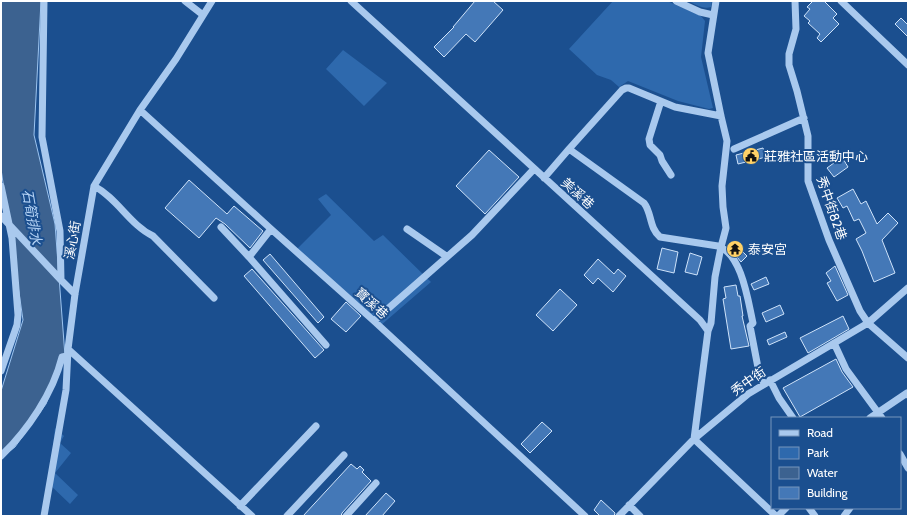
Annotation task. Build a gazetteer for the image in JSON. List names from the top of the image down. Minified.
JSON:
{"streets":{"street":["美溪巷","秀中街82巷","溪心街","寶溪巷","秀中街"]},"crossings":[["秀中街82巷","秀中街"],["溪心街","寶溪巷"]],"water":["石筍排水"],"places":{"public building":["莊雅社區活動中心"],"temple":["泰安宮"]},"legend":["Road","Park","Water","Building"]}
